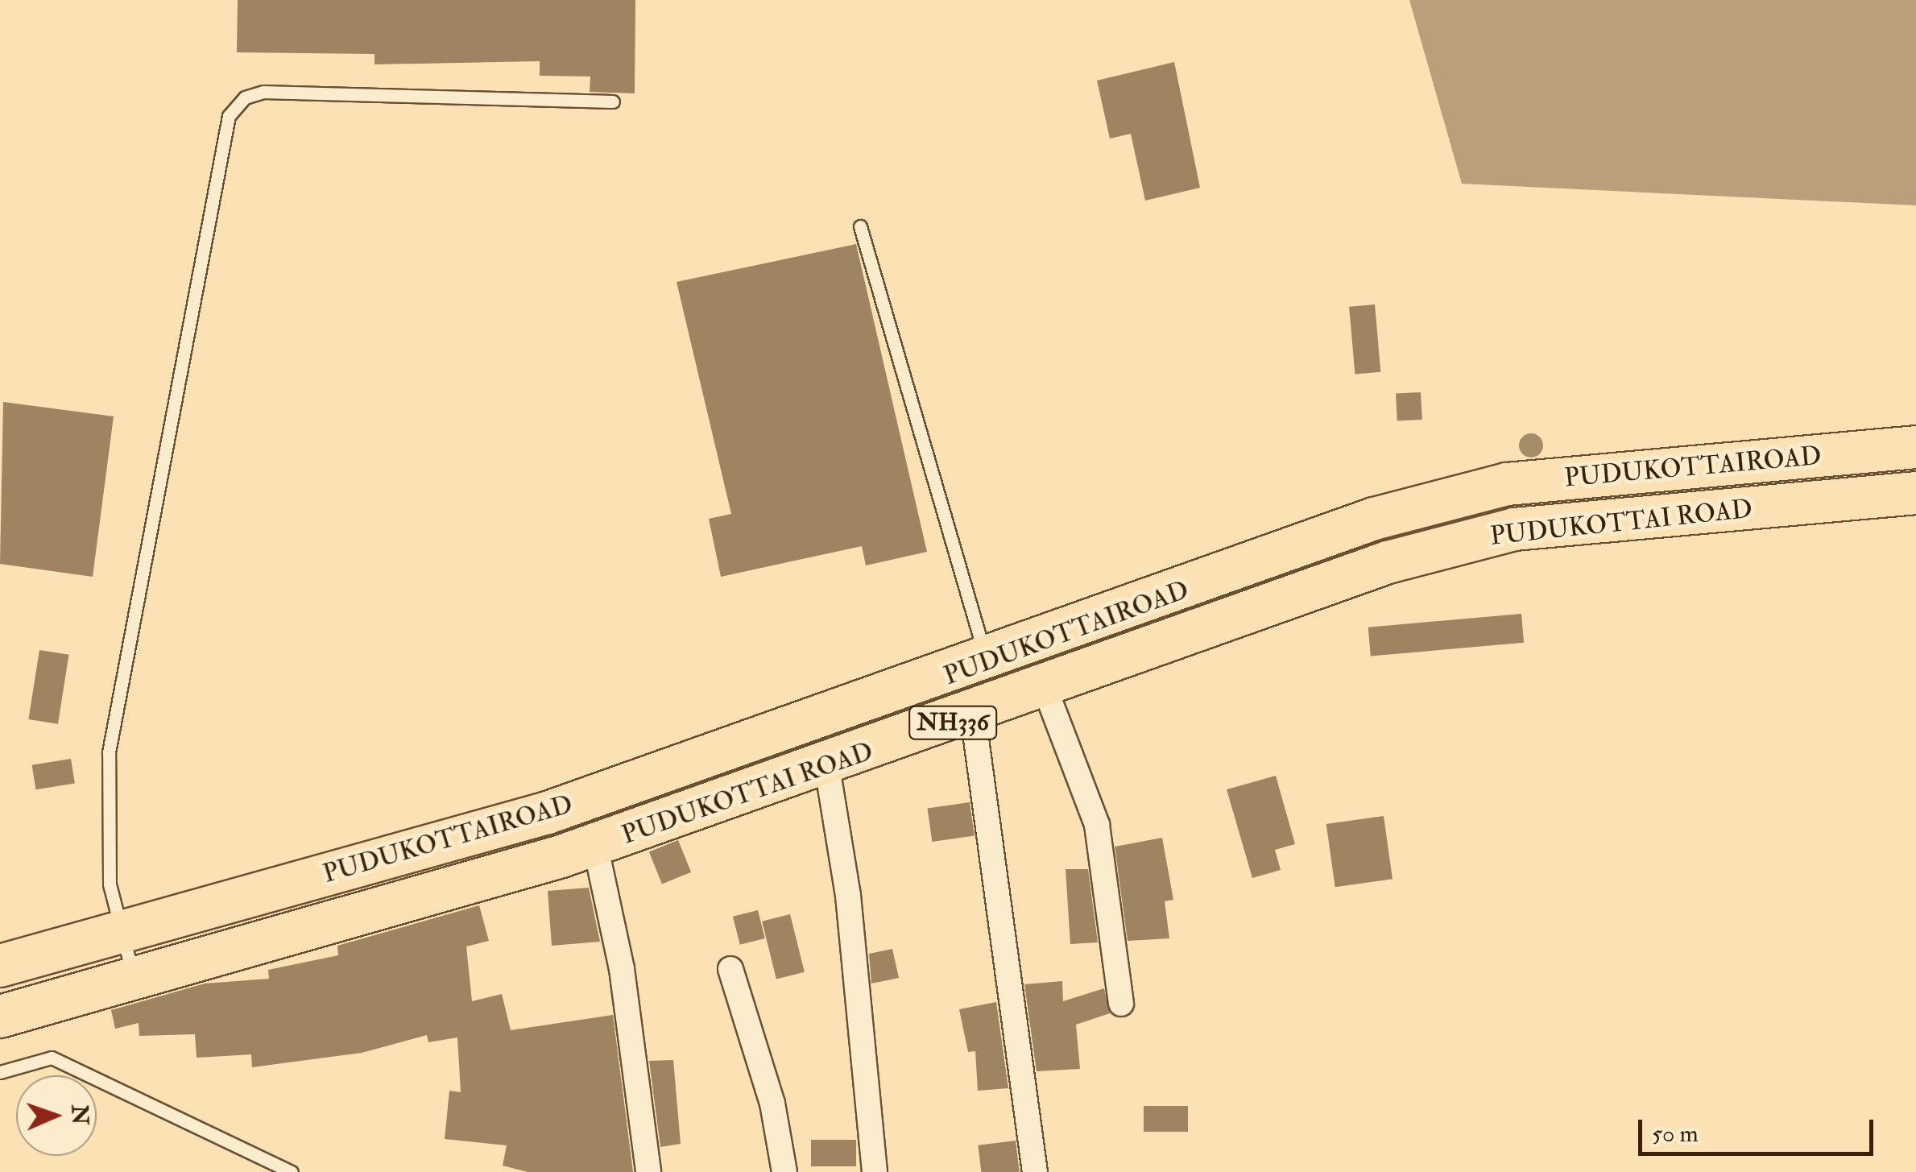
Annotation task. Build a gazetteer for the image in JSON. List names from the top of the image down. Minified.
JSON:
{"streets":{"highway":["PUDUKOTTAIROAD","PUDUKOTTAI ROAD","NH336"]},"scale_bar":"50 m","north":"right"}
